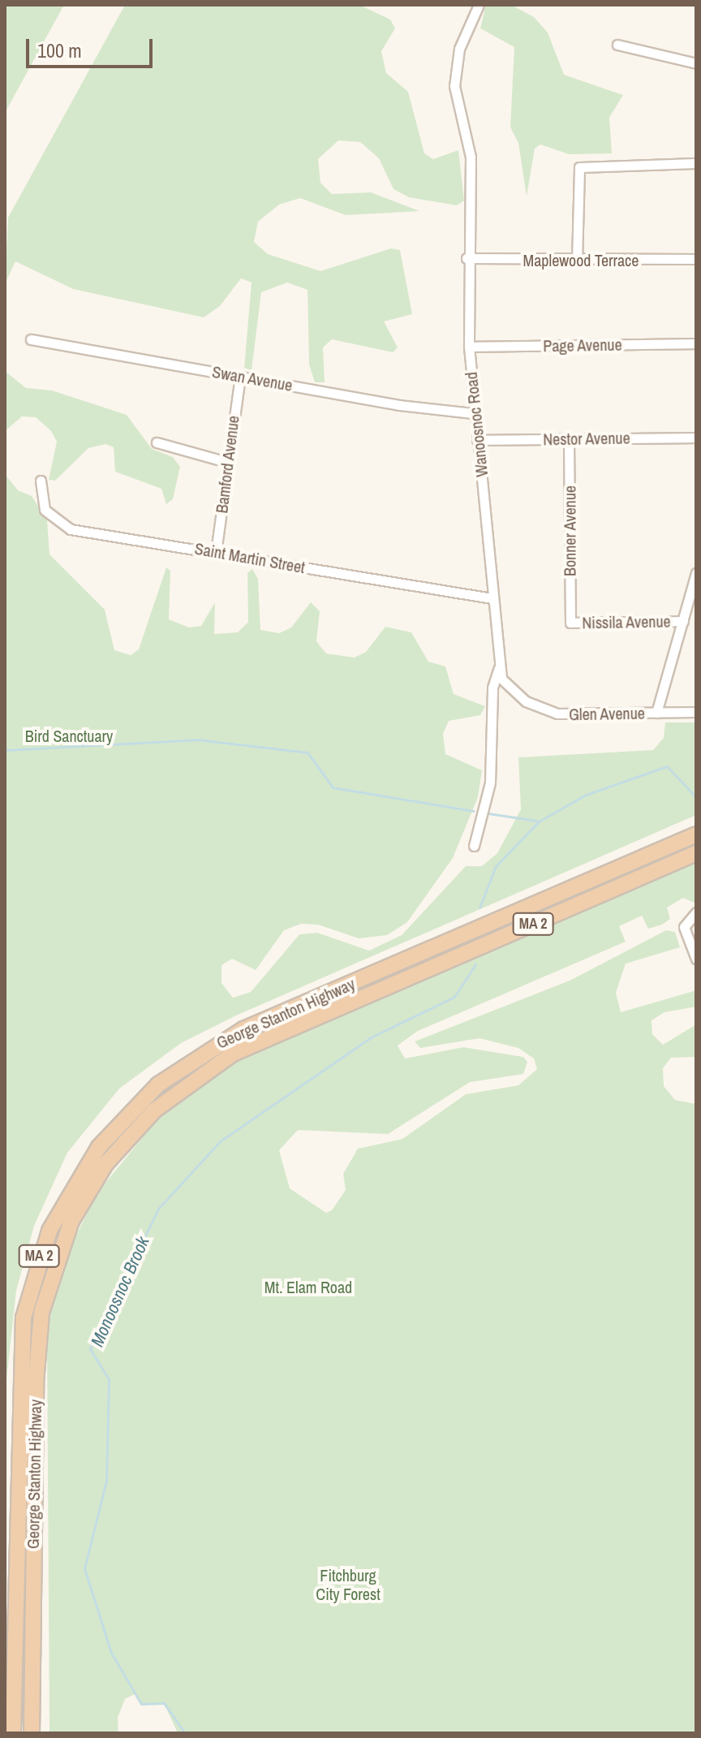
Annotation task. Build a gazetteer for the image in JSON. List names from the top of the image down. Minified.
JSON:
{"streets":{"highway":["MA 2","George Stanton Highway"],"street":["Maplewood Terrace","Page Avenue","Swan Avenue","Wanoosnoc Road","Nestor Avenue","Bamford Avenue","Bonner Avenue","Saint Martin Street","Nissila Avenue","Glen Avenue"]},"crossings":[["Maplewood Terrace","Wanoosnoc Road"],["Page Avenue","Wanoosnoc Road"],["Swan Avenue","Wanoosnoc Road"],["Swan Avenue","Bamford Avenue"],["Wanoosnoc Road","Nestor Avenue"],["Wanoosnoc Road","Saint Martin Street"],["Wanoosnoc Road","Glen Avenue"],["Nestor Avenue","Bonner Avenue"],["Bamford Avenue","Saint Martin Street"],["Bonner Avenue","Nissila Avenue"]],"water":["Monoosnoc Brook"],"parks":["Bird Sanctuary","Mt. Elam Road","Fitchburg City Forest"],"scale_bar":"100 m"}
